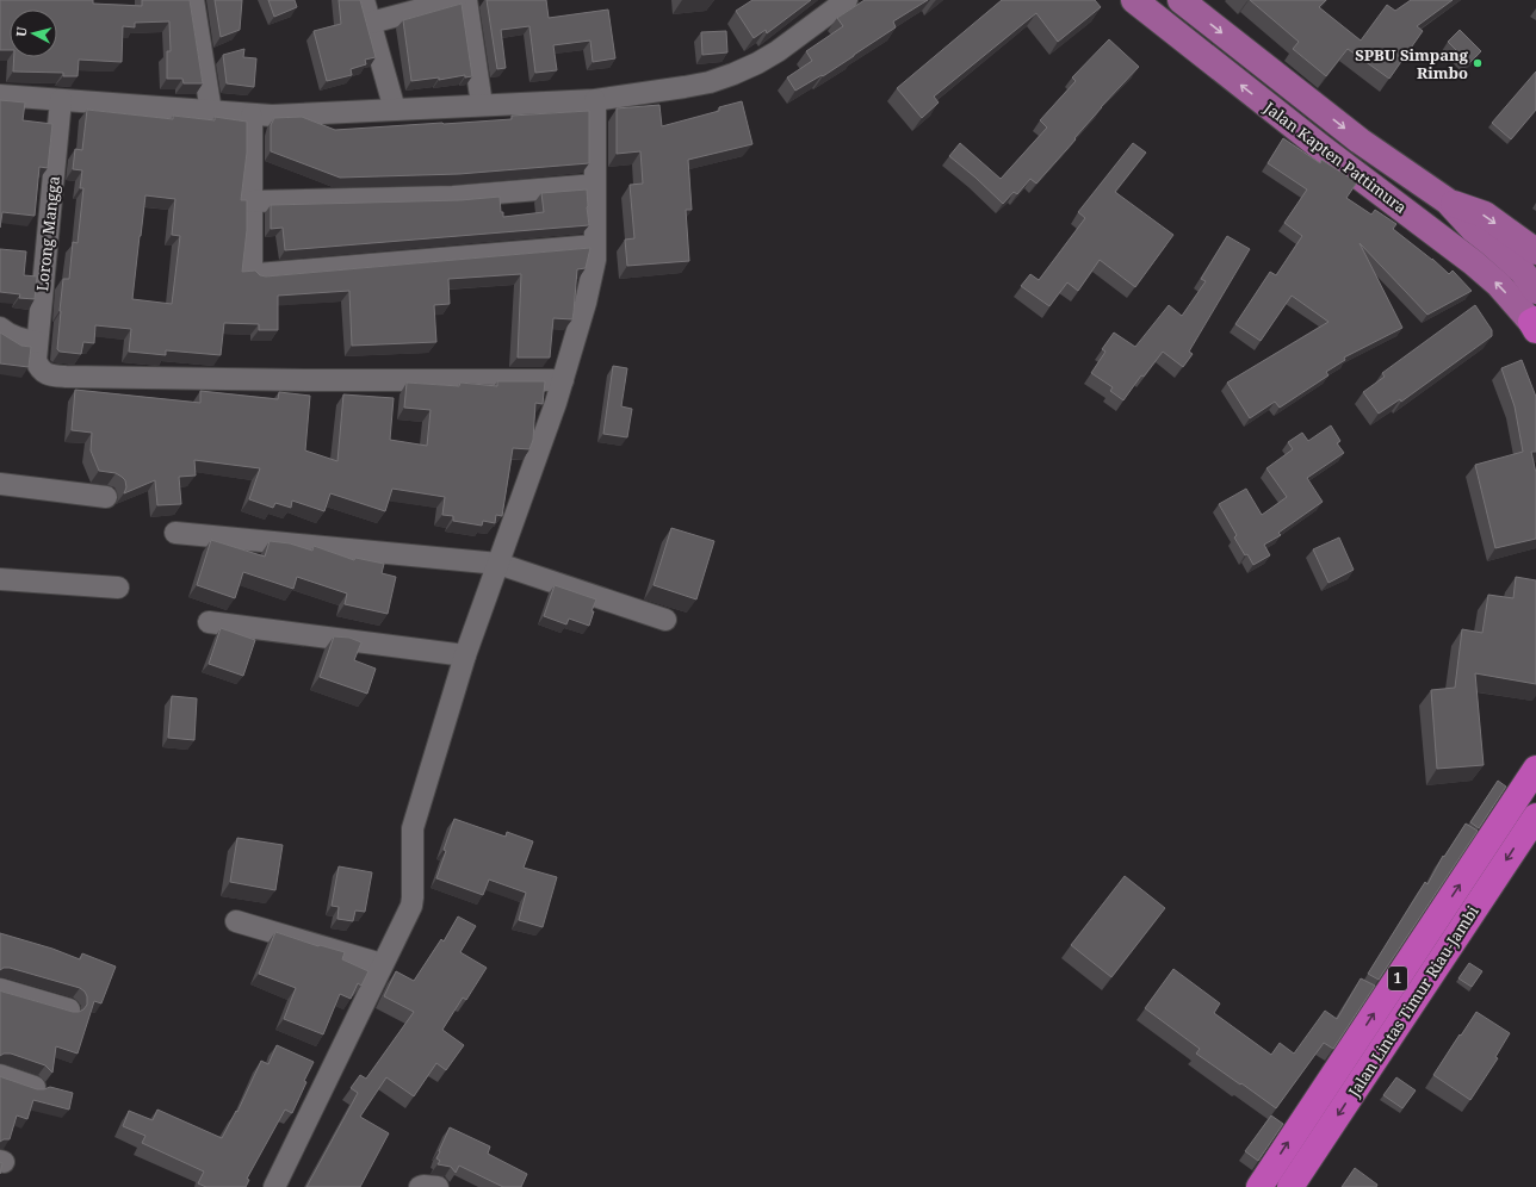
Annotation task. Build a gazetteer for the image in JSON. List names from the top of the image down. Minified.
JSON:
{"streets":{"highway":["1","Jalan Lintas Timur Riau-Jambi"],"main road":["Jalan Kapten Pattimura"],"street":["Lorong Mangga"]},"places":["SPBU Simpang Rimbo"],"north":"left"}
